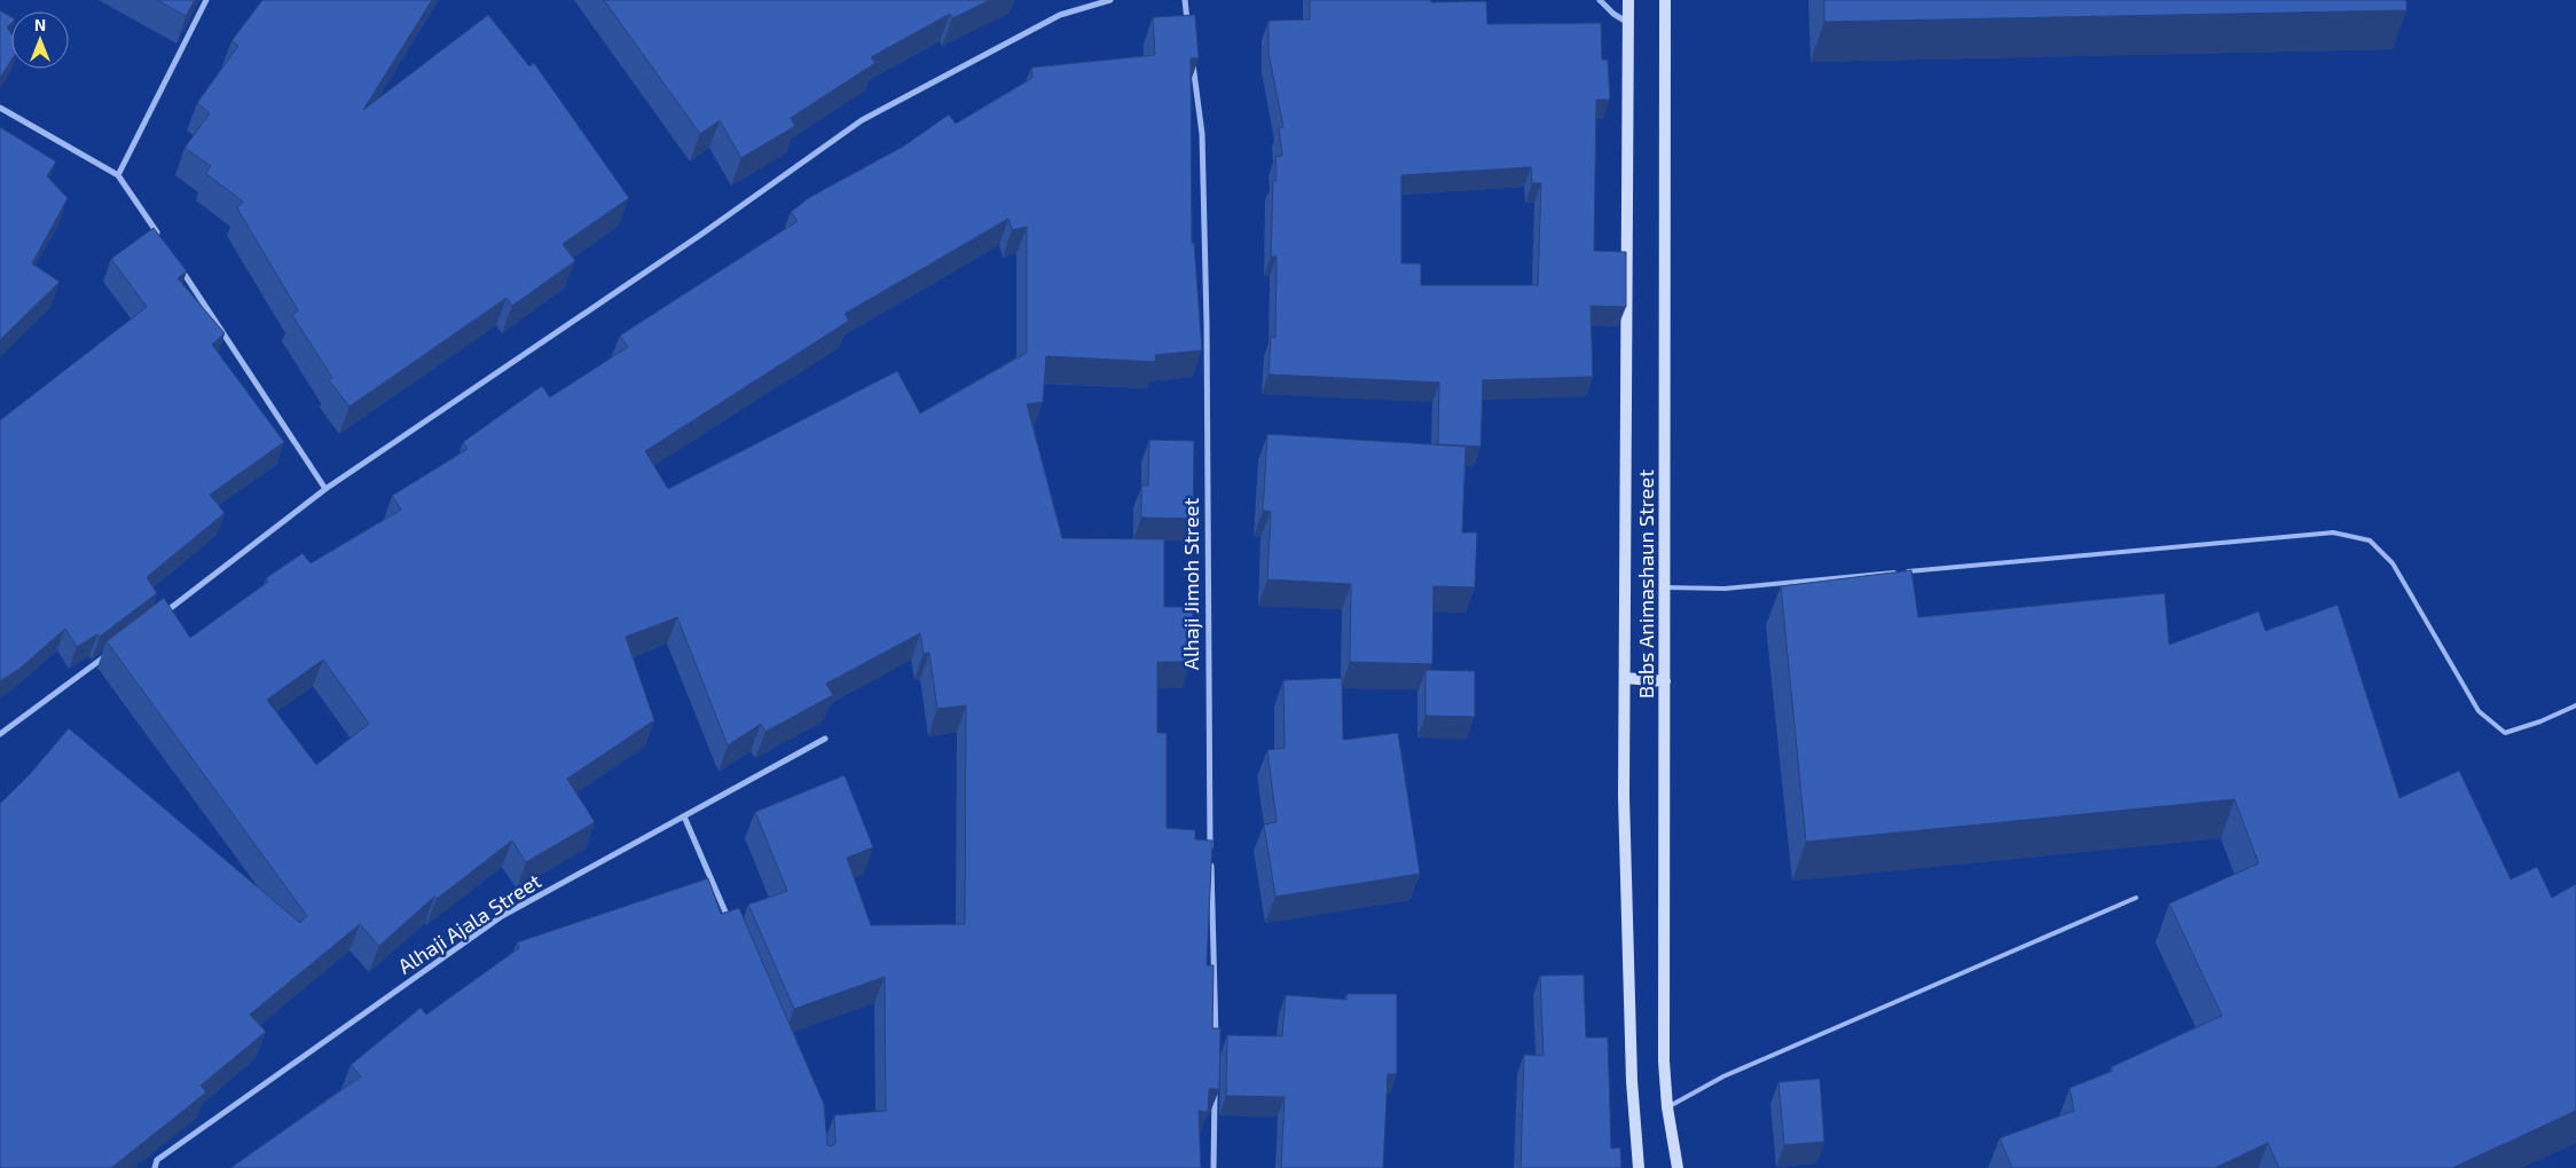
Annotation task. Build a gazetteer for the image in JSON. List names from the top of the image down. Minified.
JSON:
{"streets":{"main road":["Babs Animashaun Street"],"street":["Alhaji Jimoh Street","Alhaji Ajala Street"]},"north":"top"}
